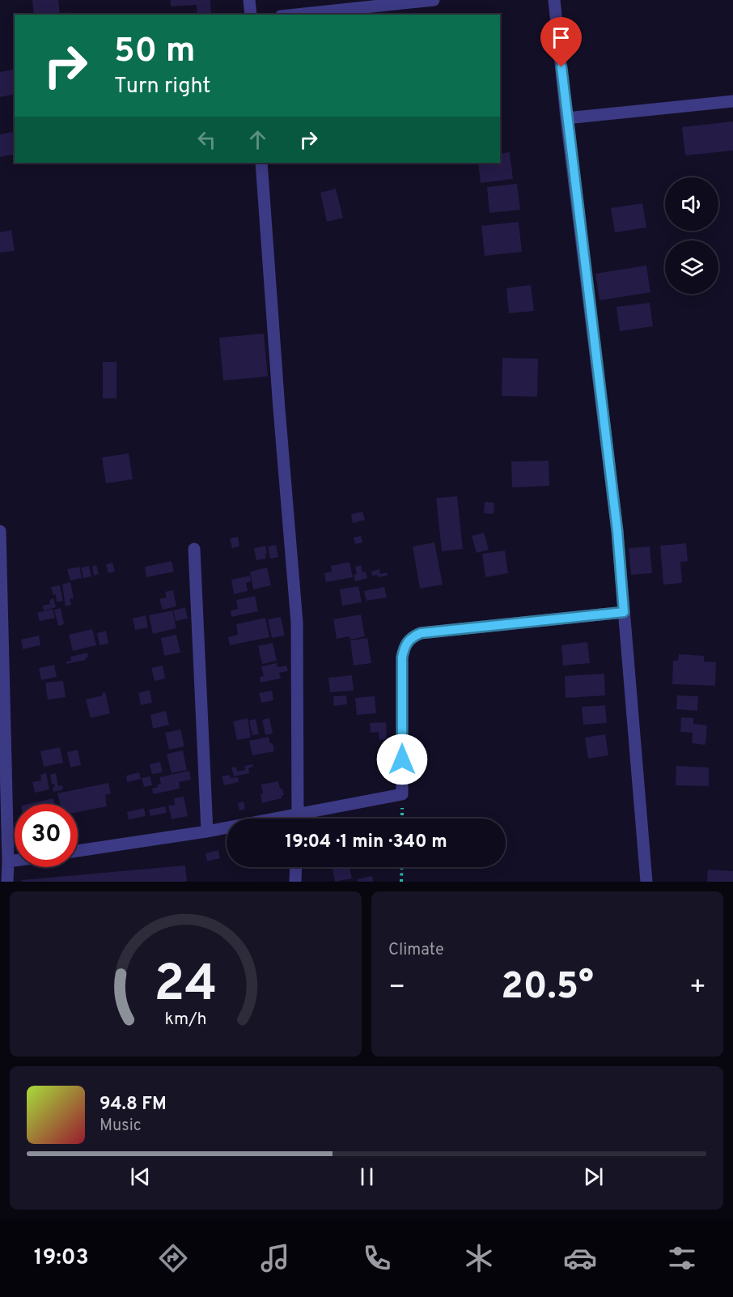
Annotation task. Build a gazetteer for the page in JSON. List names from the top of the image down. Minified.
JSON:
{"page":{"turn":["50 m","Turn right"],"limit":"30","trip":"19:04 · 1 min · 340 m","tile":"Climate","heat":["−","20.5°","+"],"song":["94.8 FM","Music"],"tabs":"19:03","gauge":["24","km/h"]}}
